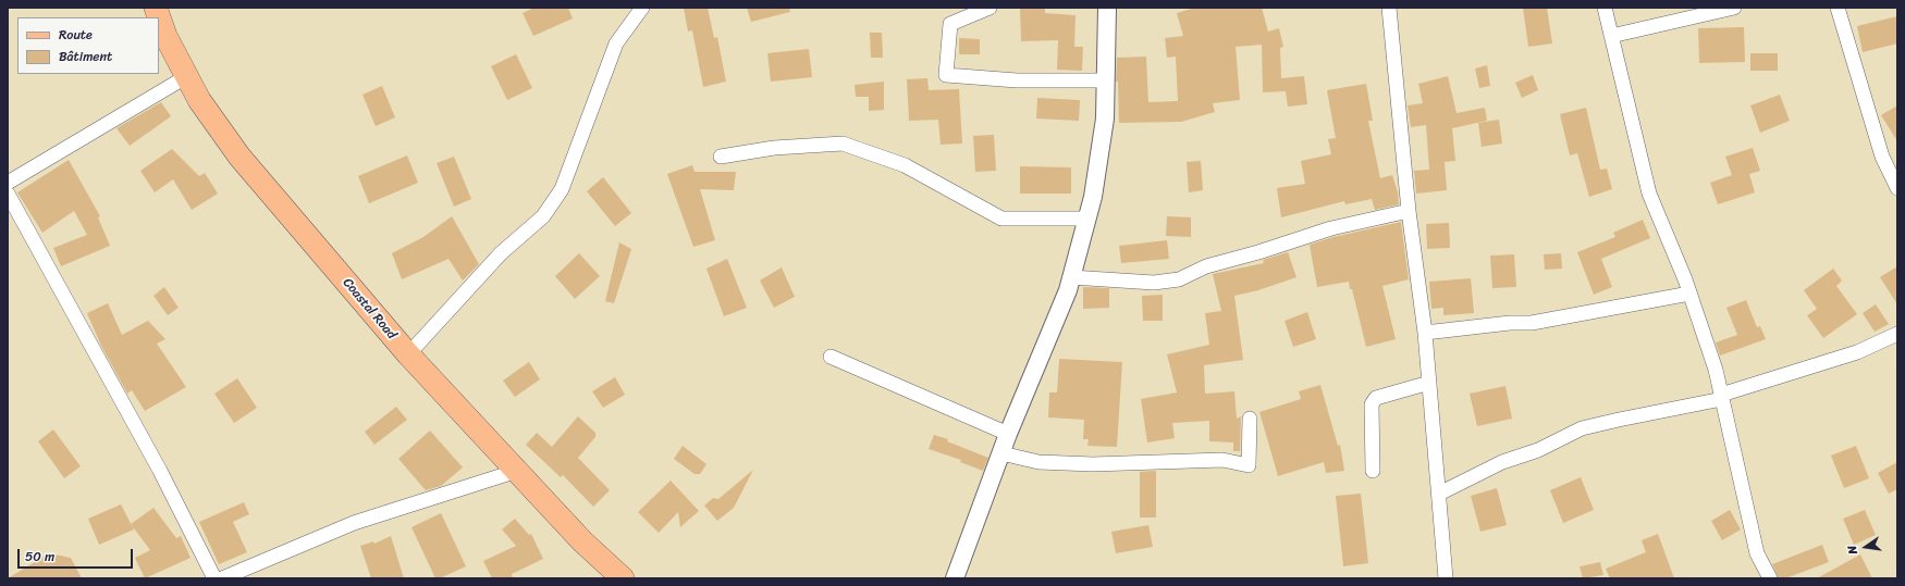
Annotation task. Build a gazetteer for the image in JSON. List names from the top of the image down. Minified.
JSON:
{"streets":{"main road":["Coastal Road"]},"legend":["Route","Bâtiment"],"scale_bar":"50 m","north":"left"}
